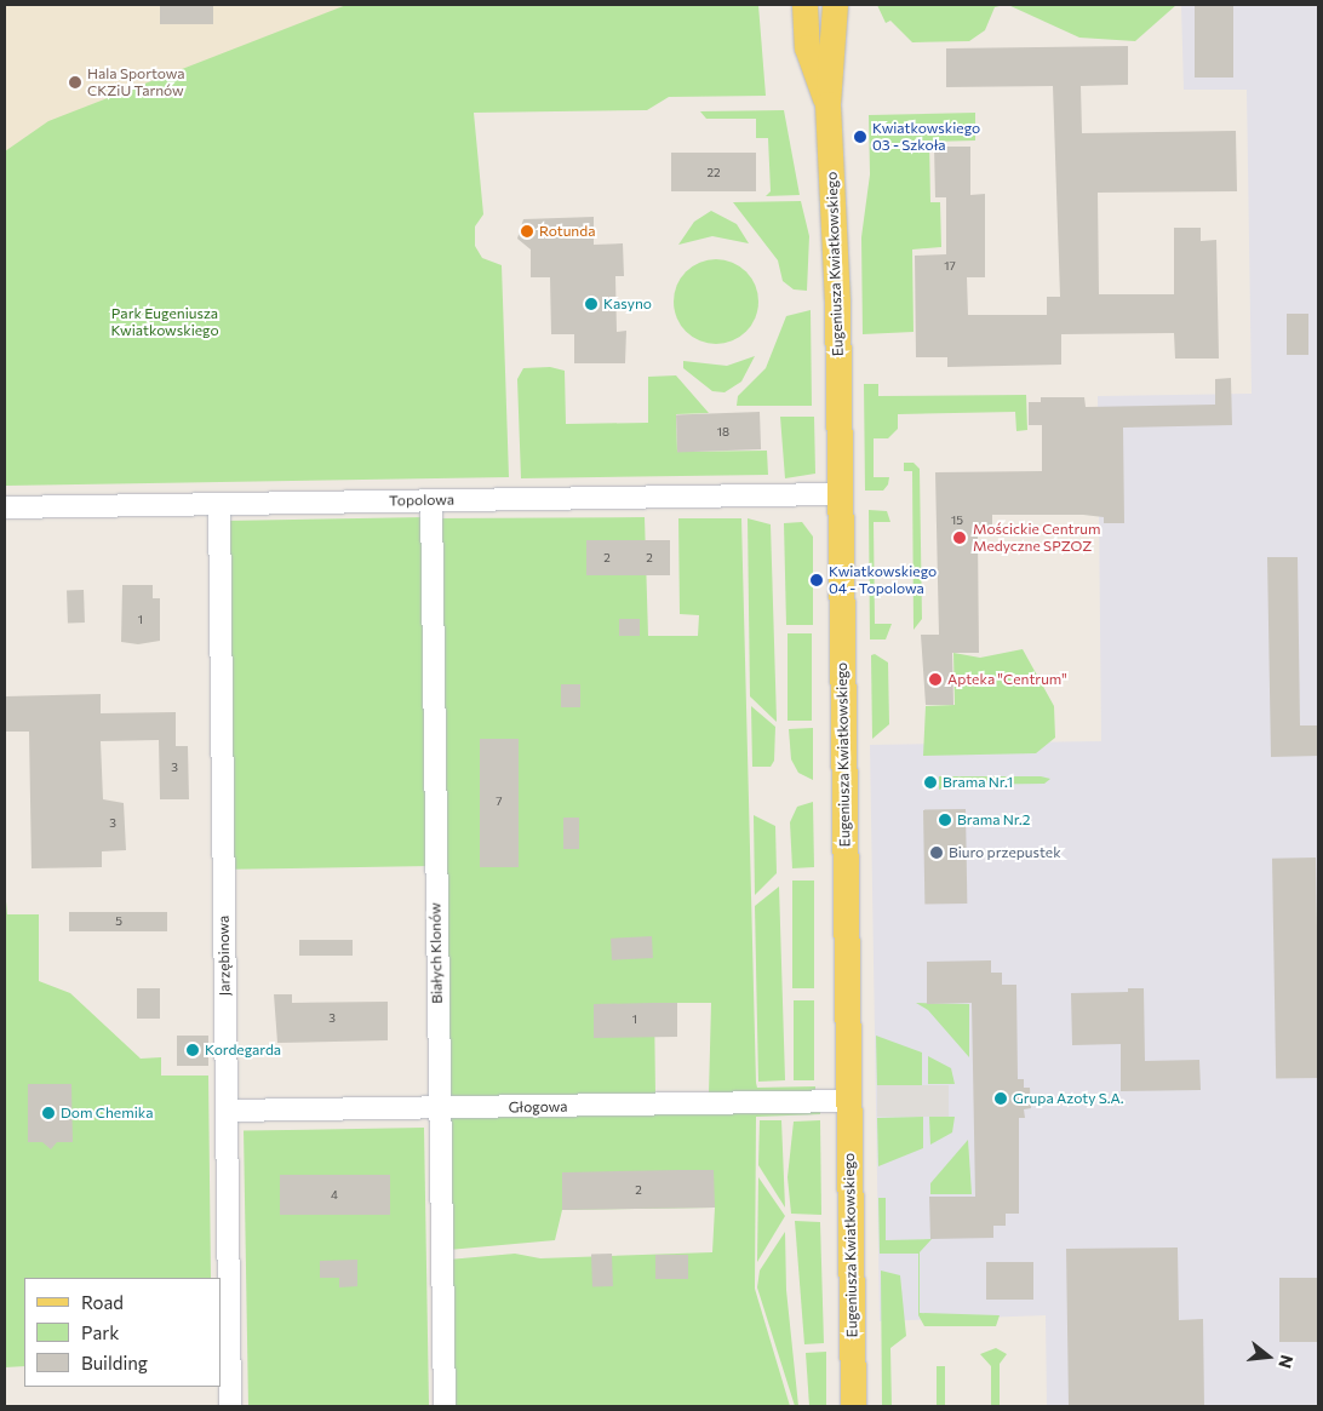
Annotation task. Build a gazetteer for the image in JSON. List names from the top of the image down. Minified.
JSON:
{"streets":{"main road":["Eugeniusza Kwiatkowskiego"],"street":["Topolowa","Białych Klonów","Jarzębinowa","Głogowa"]},"crossings":[["Eugeniusza Kwiatkowskiego","Topolowa"],["Eugeniusza Kwiatkowskiego","Głogowa"],["Topolowa","Białych Klonów"],["Topolowa","Jarzębinowa"],["Białych Klonów","Głogowa"],["Jarzębinowa","Głogowa"]],"parks":["Park Eugeniusza Kwiatkowskiego"],"places":["Hala Sportowa CKZiU Tarnów","Kwiatkowskiego 03 - Szkoła","Rotunda","Kasyno","Mościckie Centrum Medyczne SPZOZ","Kwiatkowskiego 04 - Topolowa","Apteka \"Centrum\"","Brama Nr.1","Brama Nr.2","Biuro przepustek","Kordegarda","Grupa Azoty S.A.","Dom Chemika"],"house_numbers":["22","17","18","15","2","2","1","3","7","3","5","3","1","2","4"],"legend":["Road","Park","Building"],"north":"right"}
